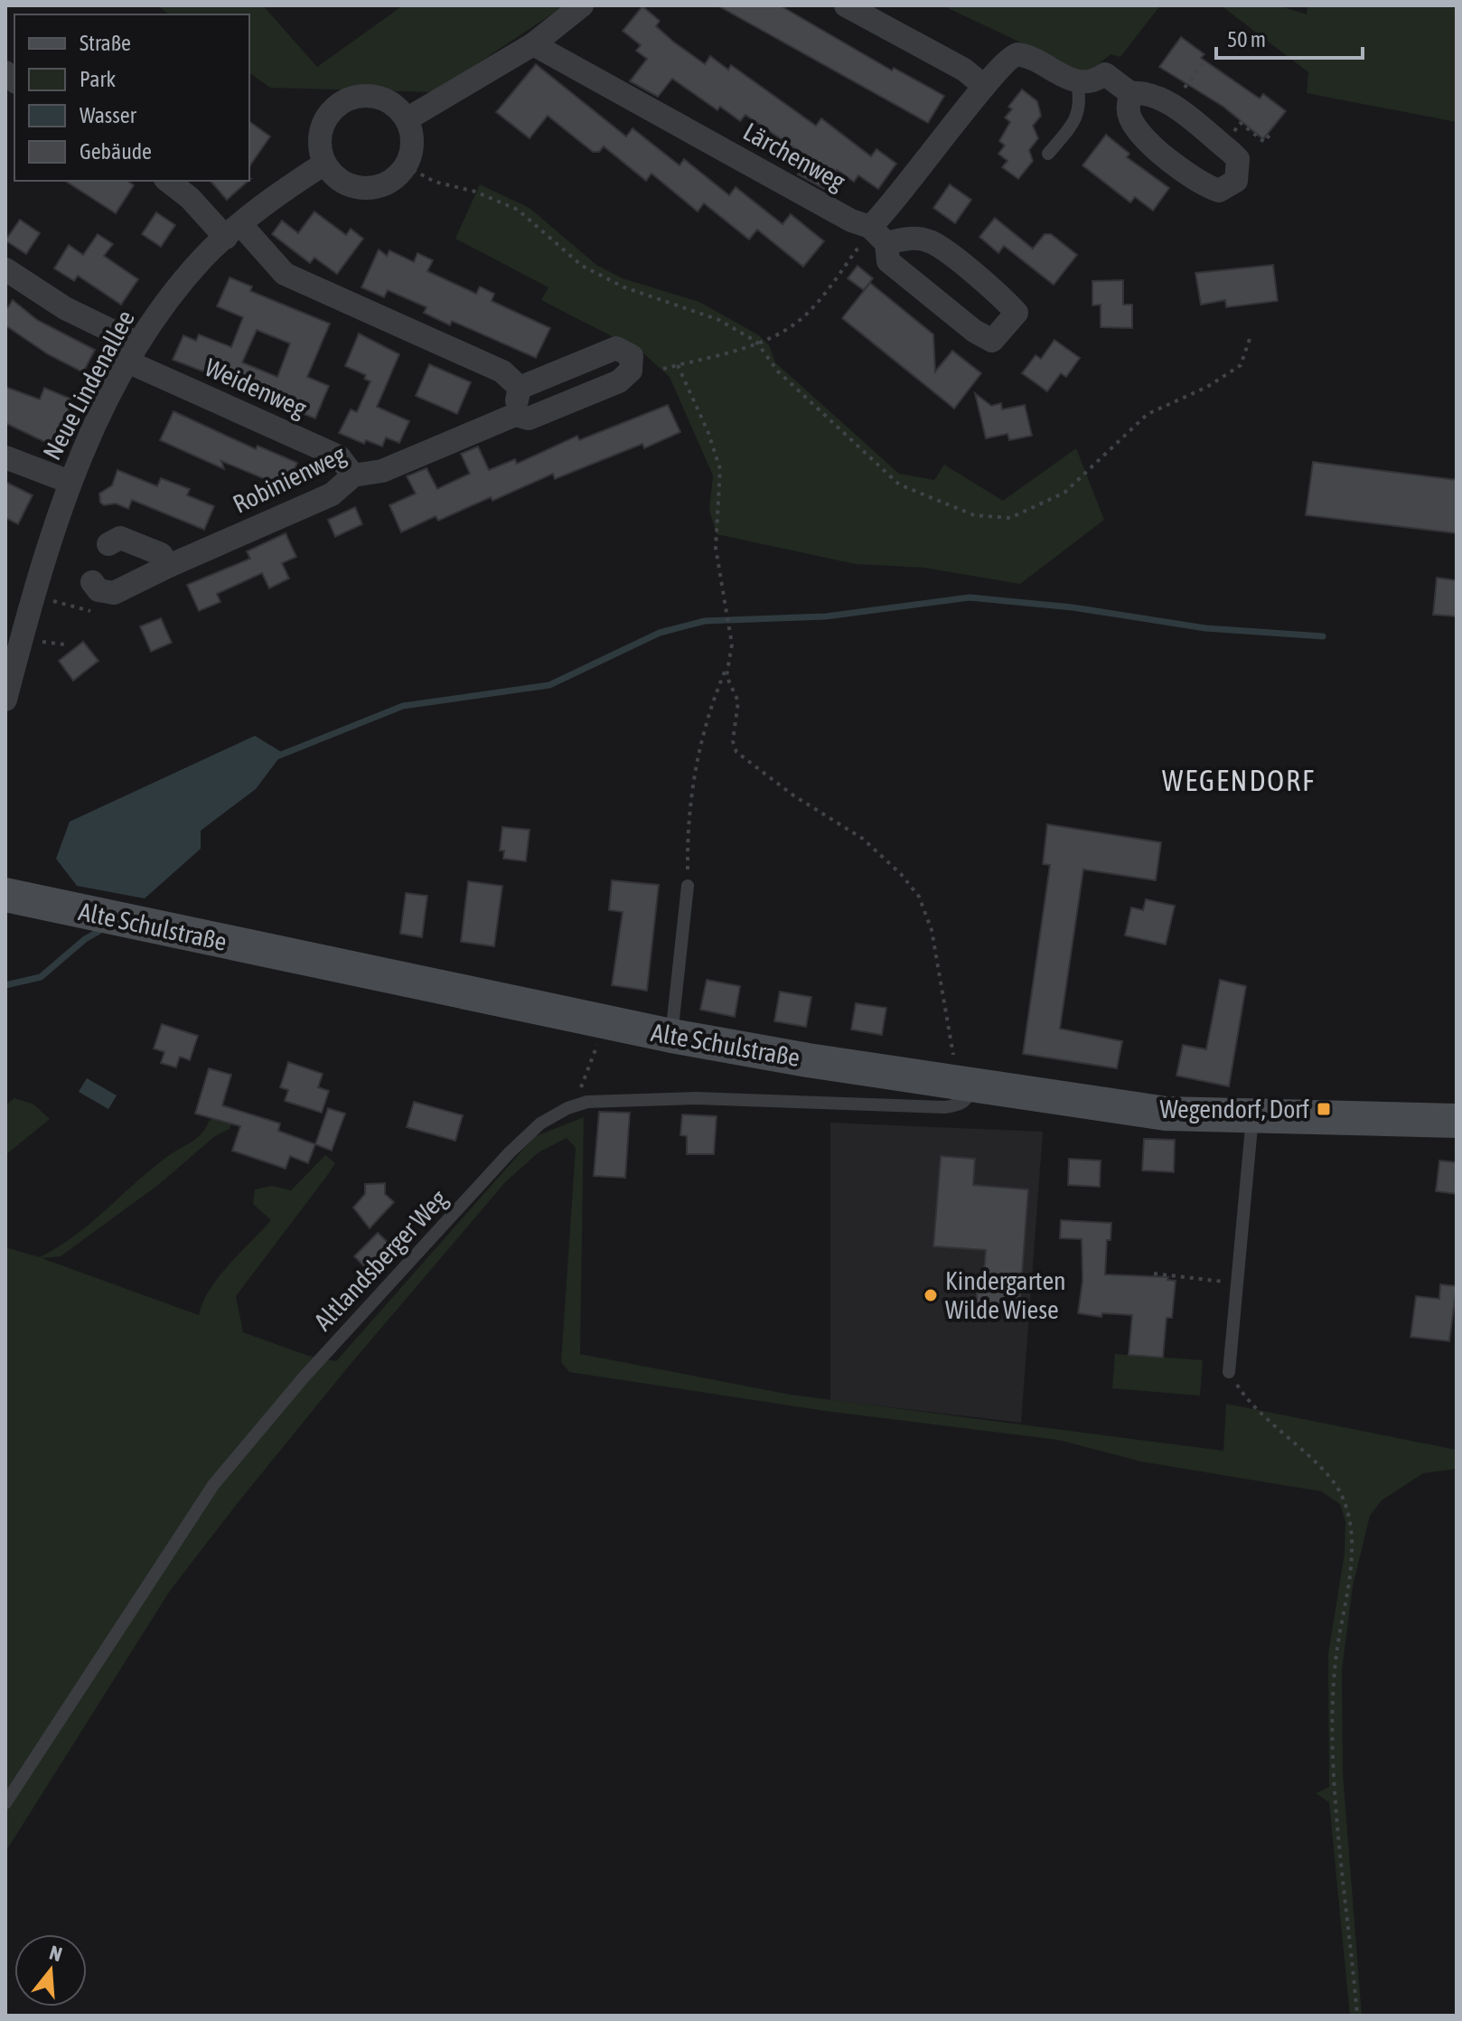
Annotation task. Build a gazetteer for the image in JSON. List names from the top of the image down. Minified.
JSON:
{"streets":{"street":["Lärchenweg","Neue Lindenallee","Weidenweg","Robinienweg","Alte Schulstraße"],"lane":["Altlandsberger Weg"]},"crossings":[["Neue Lindenallee","Weidenweg"],["Weidenweg","Robinienweg"],["Alte Schulstraße","Altlandsberger Weg"]],"districts":["WEGENDORF"],"places":{"transit":["Wegendorf, Dorf"],"other":["Kindergarten Wilde Wiese"]},"legend":["Straße","Park","Wasser","Gebäude"],"scale_bar":"50 m","north":"top"}
